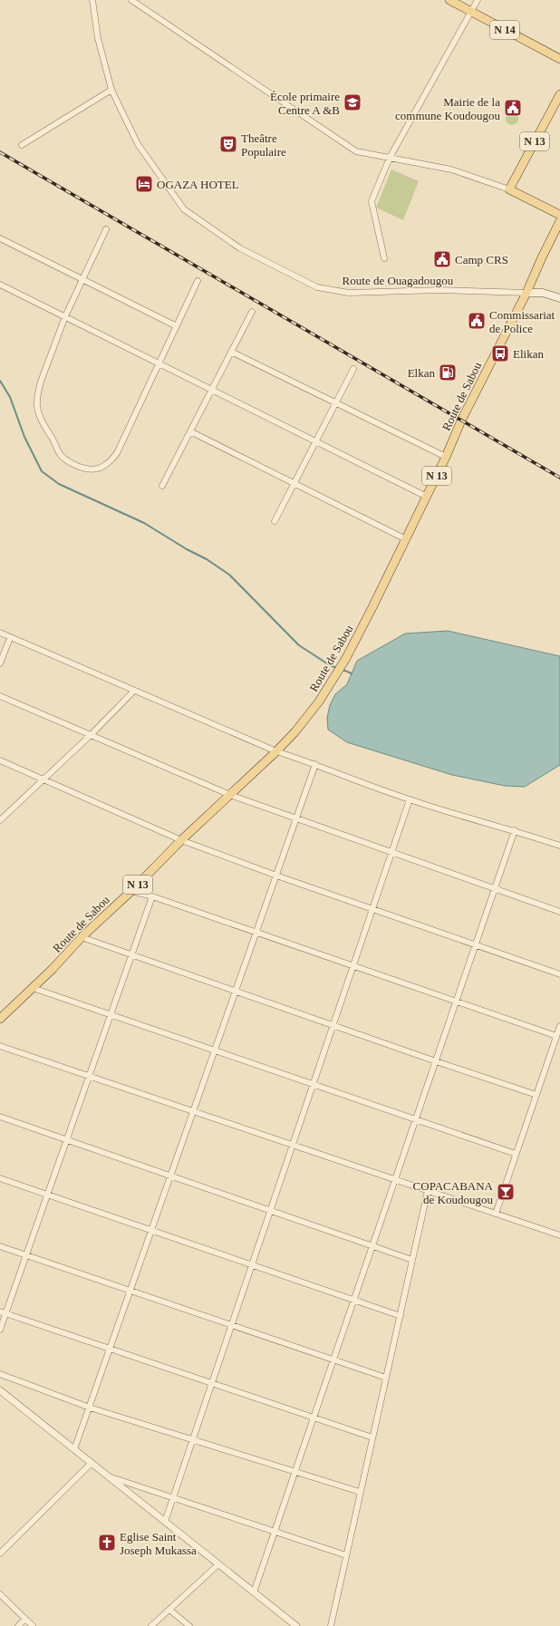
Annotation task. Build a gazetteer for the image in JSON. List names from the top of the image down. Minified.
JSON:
{"streets":{"main road":["N 14","N 13","Route de Ouagadougou","Route de Sabou"]},"crossings":[["Route de Ouagadougou","Route de Sabou"]],"places":{"school or university":["École primaire Centre A &B"],"public building":["Mairie de la commune Koudougou","Camp CRS","Commissariat de Police"],"theatre":["Theâtre Populaire"],"hotel":["OGAZA HOTEL"],"bus stop":["Elikan"],"fuel station":["Elkan"],"bar":["COPACABANA de Koudougou"],"church":["Eglise Saint Joseph Mukassa"]}}
